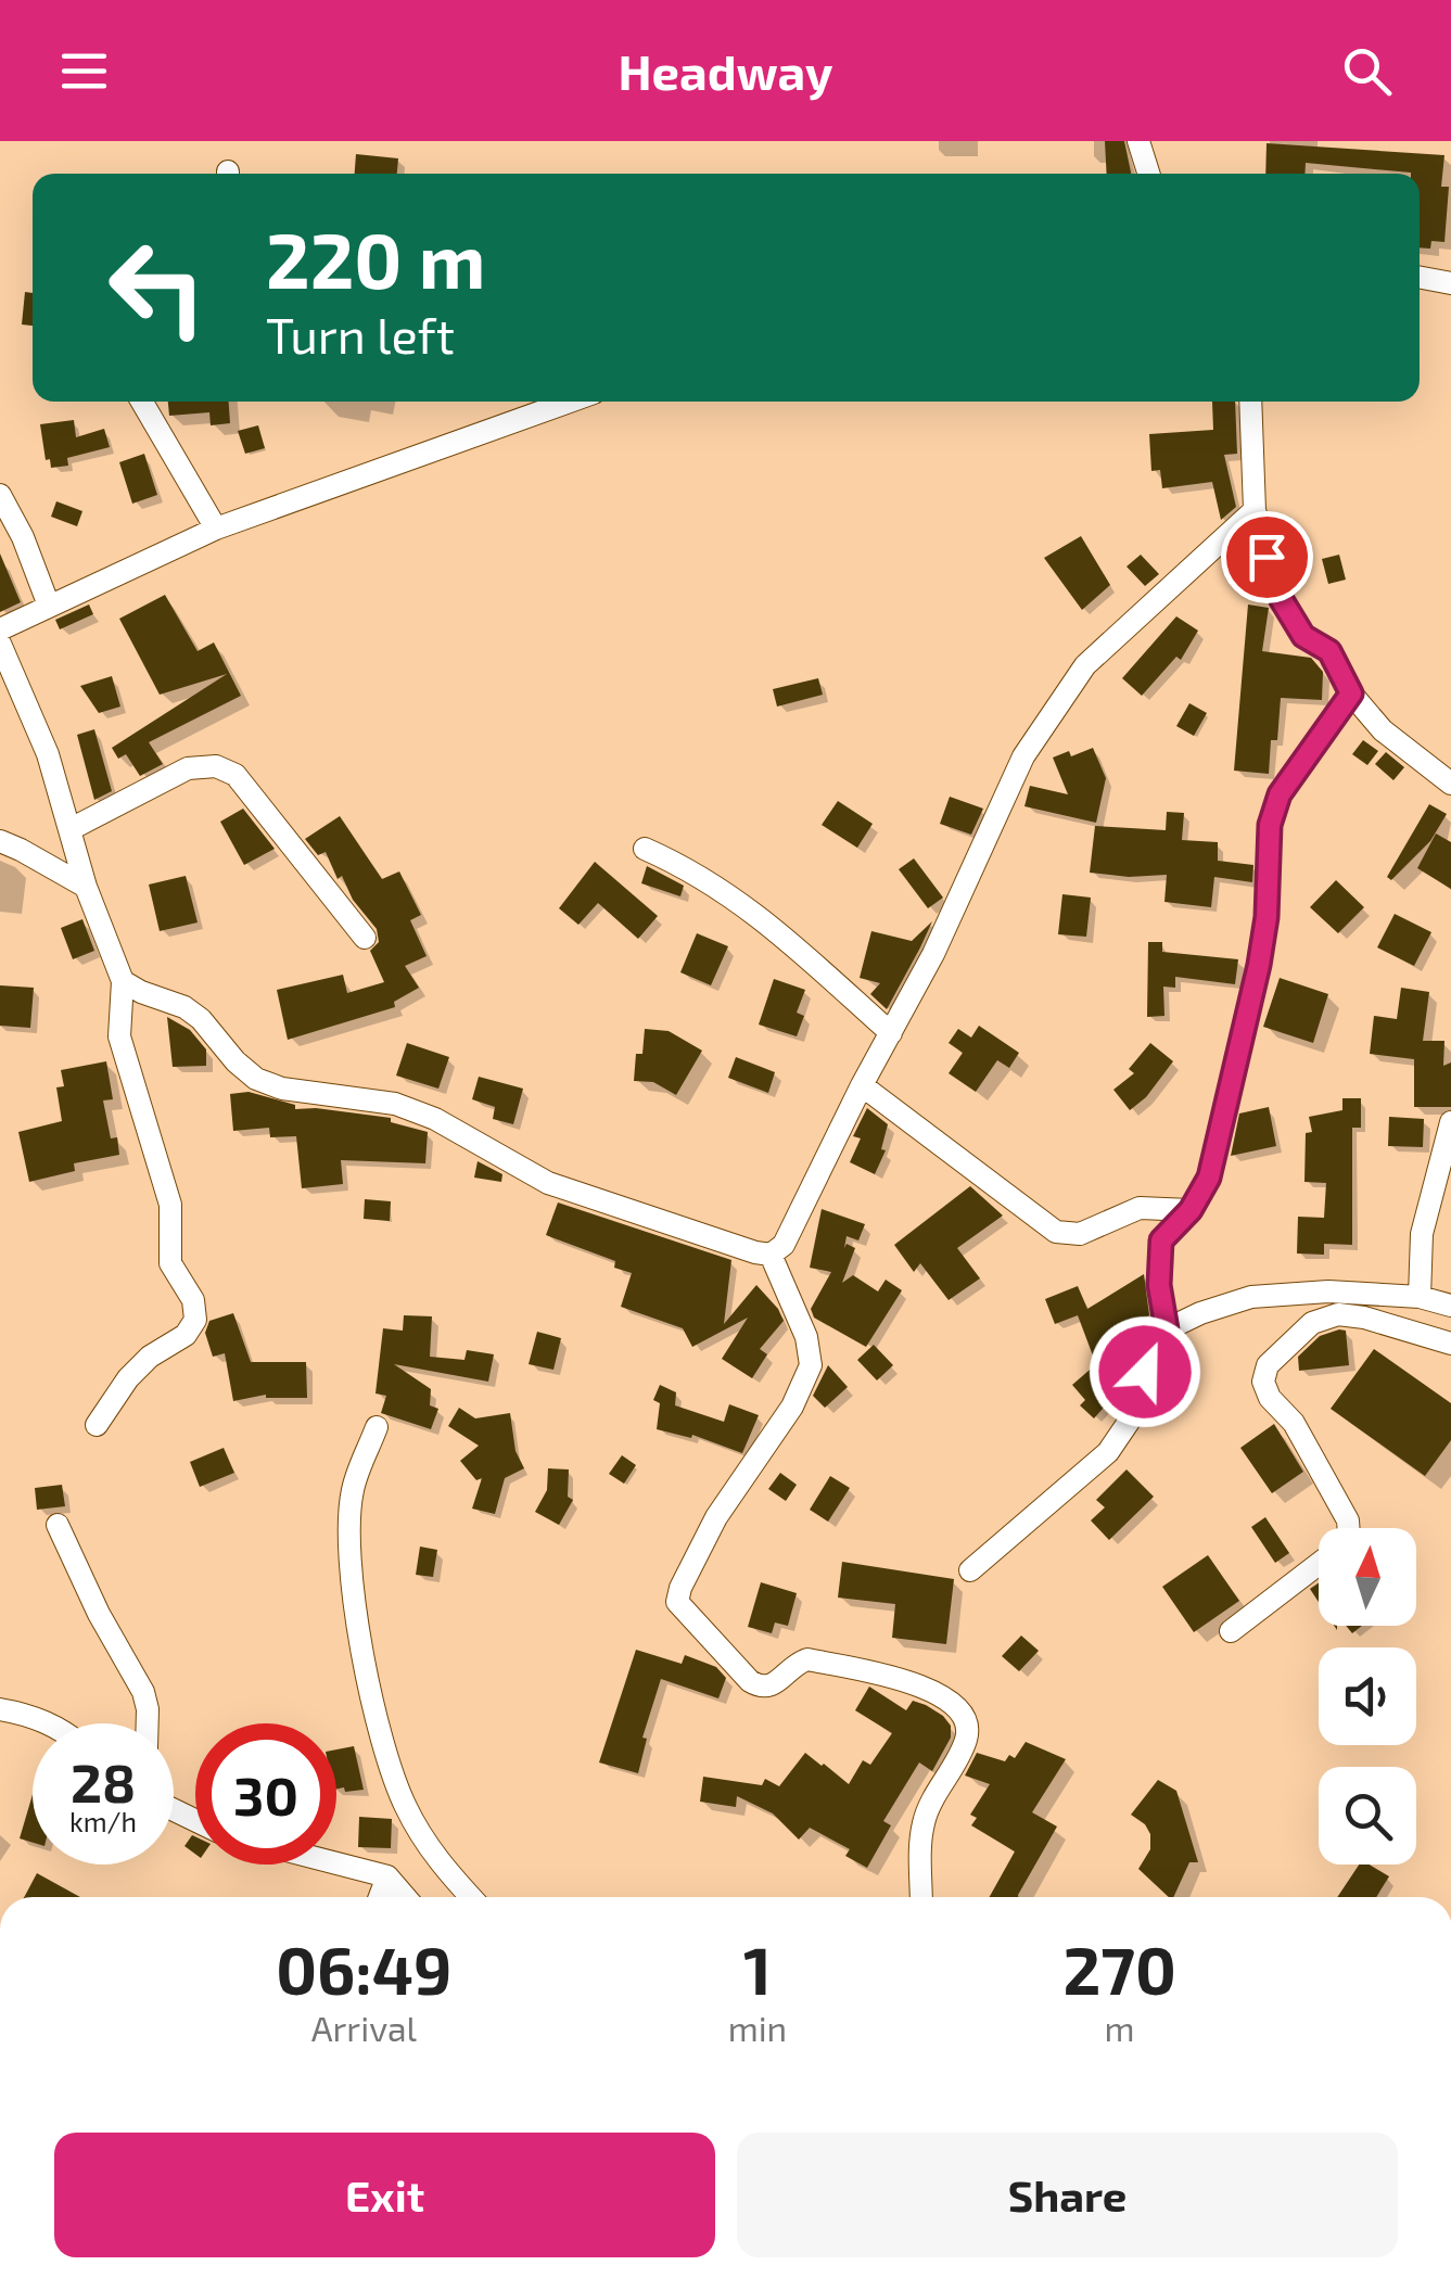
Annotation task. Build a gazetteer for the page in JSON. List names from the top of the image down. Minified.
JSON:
{"north":"top","page":{"header":"Headway","turn":["220 m","Turn left"],"speed":"28 km/h","limit":"30","eta":["06:49","Arrival","1","min","270","m"],"buttons":["Exit","Share"]}}
